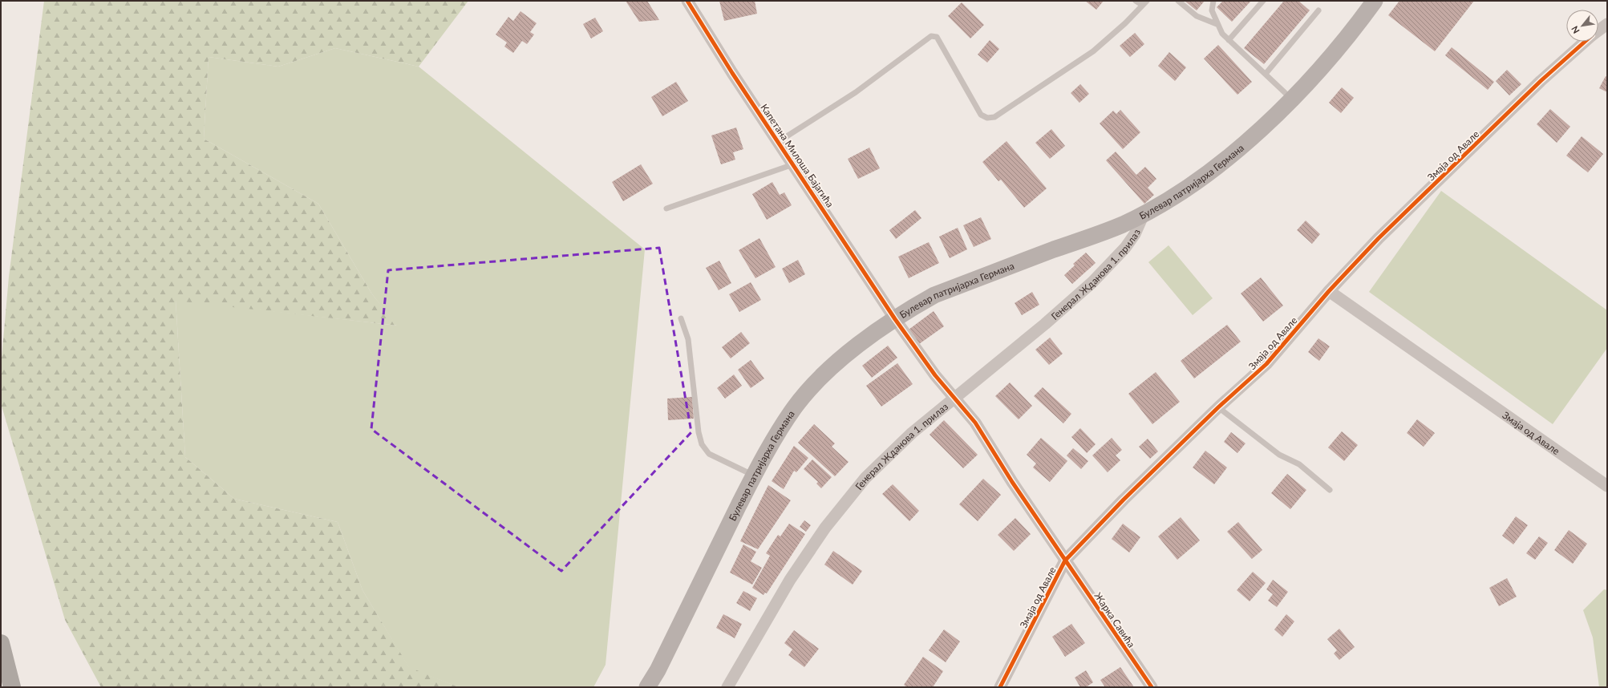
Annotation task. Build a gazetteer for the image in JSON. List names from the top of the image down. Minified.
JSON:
{"streets":{"main road":["Булевар патријарха Германа"],"street":["Капетана Милоша Бајагића","Змаја од Авале","Генерал Жданова 1. прилаз","Жарка Савића"]},"crossings":[["Капетана Милоша Бајагића","Булевар патријарха Германа"],["Капетана Милоша Бајагића","Генерал Жданова 1. прилаз"],["Капетана Милоша Бајагића","Жарка Савића"],["Змаја од Авале","Жарка Савића"],["Булевар патријарха Германа","Генерал Жданова 1. прилаз"],["Генерал Жданова 1. прилаз","Жарка Савића"]],"north":"bottom left"}
